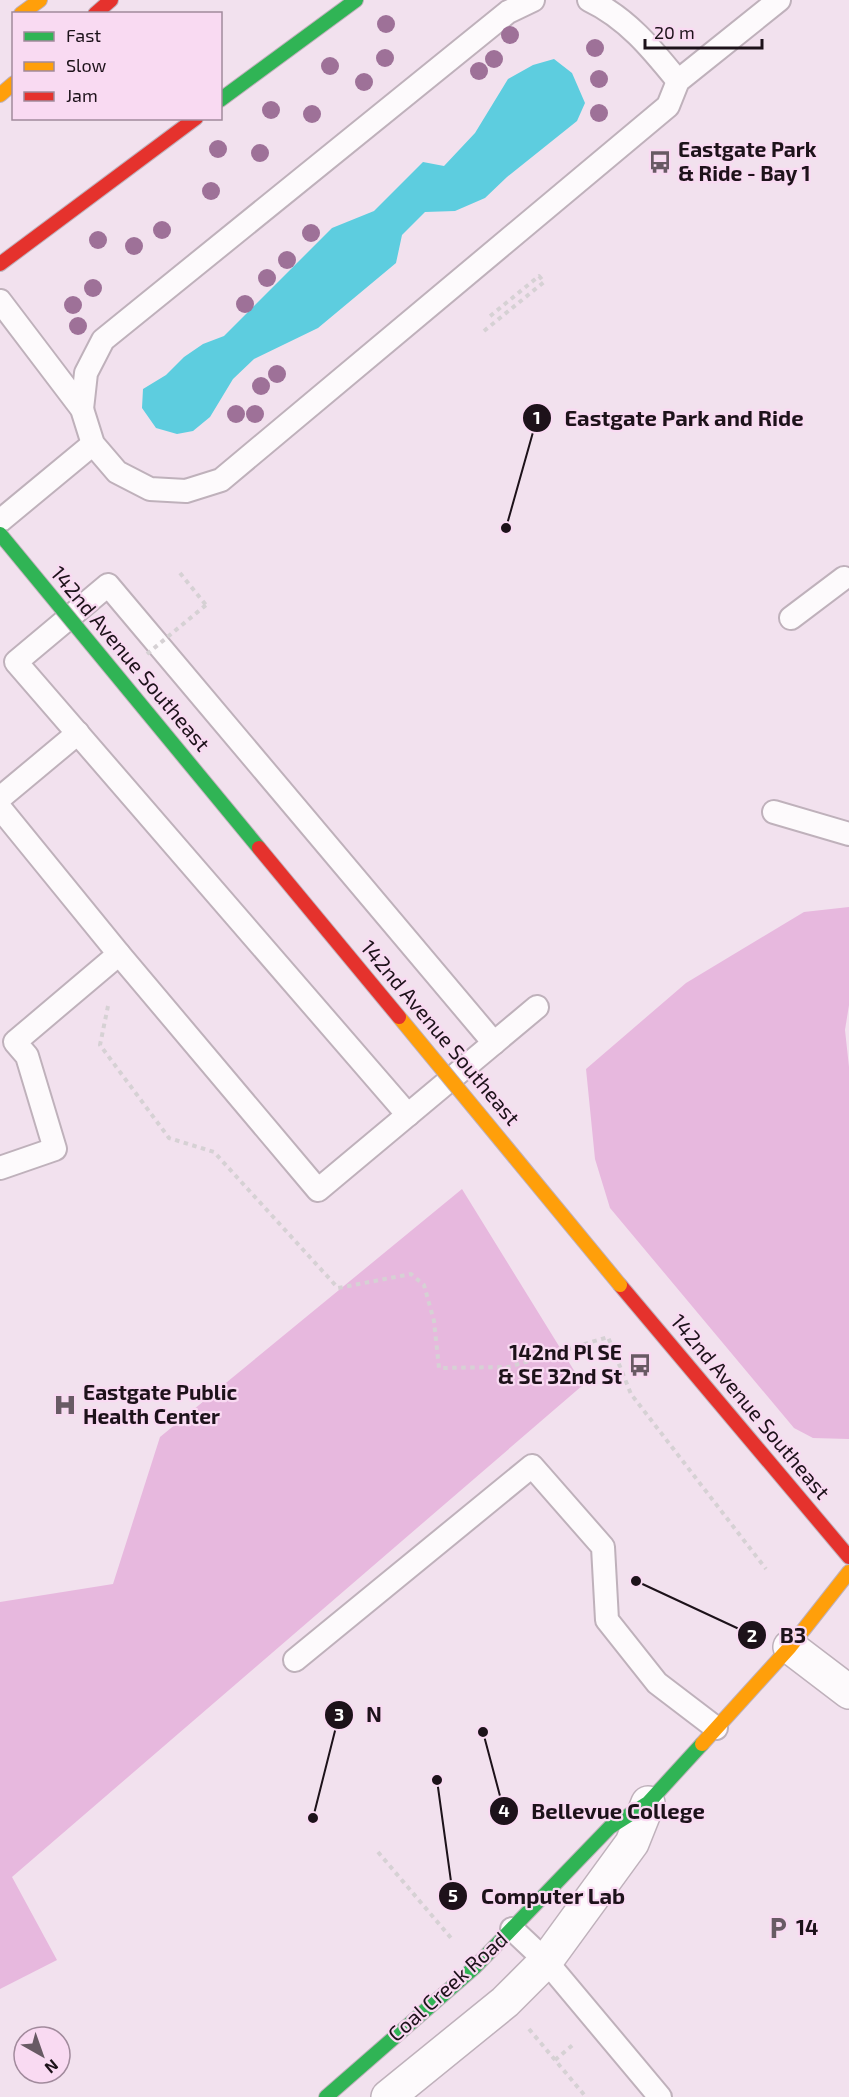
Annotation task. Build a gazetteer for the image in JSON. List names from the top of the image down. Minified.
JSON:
{"streets":{"main road":["142nd Avenue Southeast","Coal Creek Road"]},"places":{"bus stop":["Eastgate Park & Ride - Bay 1","142nd Pl SE & SE 32nd St"],"other":["Eastgate Park and Ride","B3","Bellevue College","Computer Lab","N"],"hospital":["Eastgate Public Health Center"],"parking":["14"]},"legend":["Fast","Slow","Jam"],"scale_bar":"20 m","north":"bottom right"}
